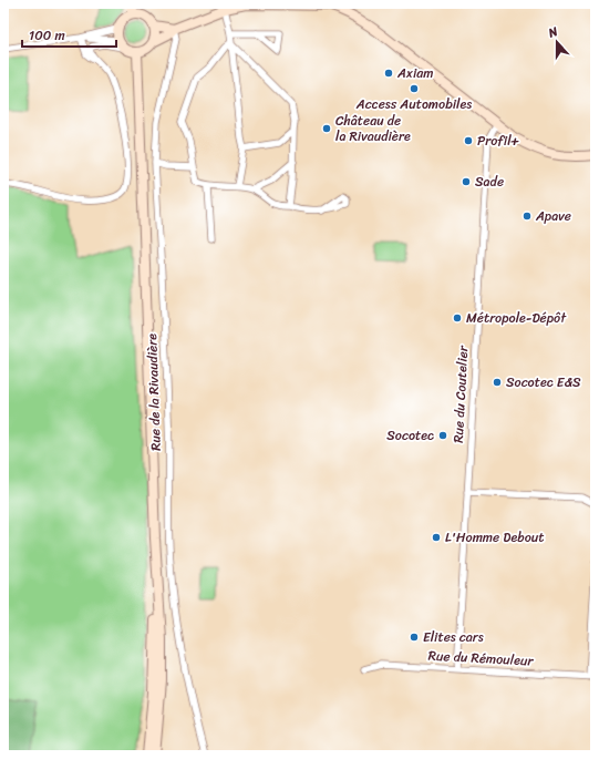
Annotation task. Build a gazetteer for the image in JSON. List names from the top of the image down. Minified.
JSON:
{"streets":{"street":["Rue de la Rivaudière","Rue du Coutelier","Rue du Rémouleur"]},"crossings":[["Rue du Coutelier","Rue du Rémouleur"]],"places":["Axiam","Access Automobiles","Château de la Rivaudière","Profil+","Sade","Apave","Métropole-Dépôt","Socotec E&S","Socotec","L'Homme Debout","Elites cars"],"scale_bar":"100 m","north":"top"}
